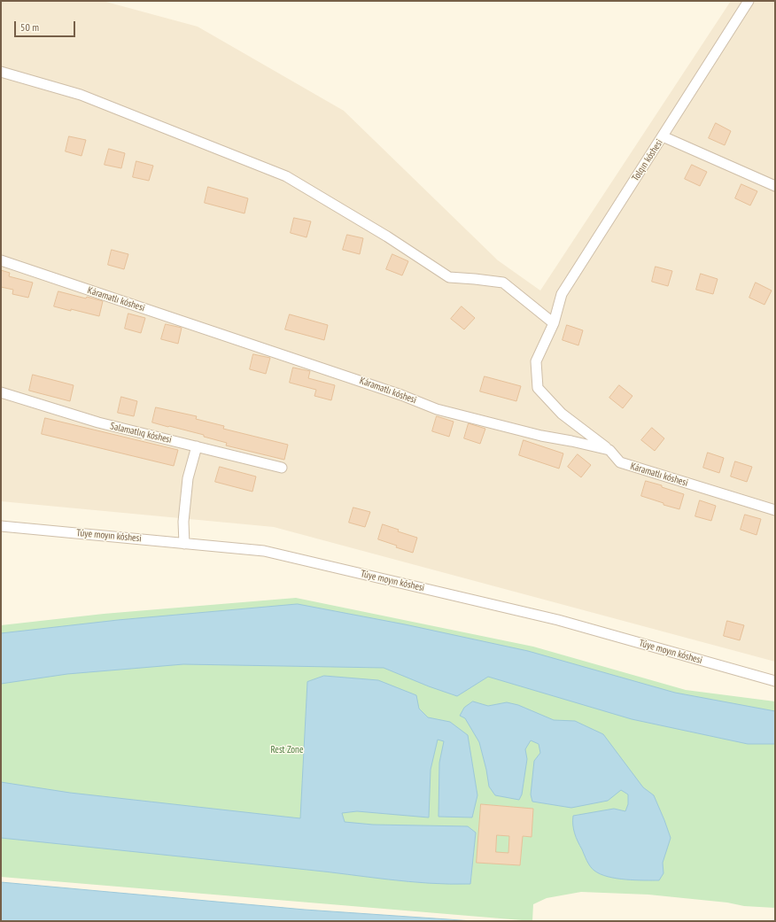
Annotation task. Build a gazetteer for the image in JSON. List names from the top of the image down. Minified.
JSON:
{"streets":{"street":["Tolqın kóshesi","Káramatlı kóshesi","Salamatlıq kóshesi","Túye moyın kóshesi"]},"crossings":[["Tolqın kóshesi","Káramatlı kóshesi"]],"parks":["Rest Zone"],"scale_bar":"50 m"}
